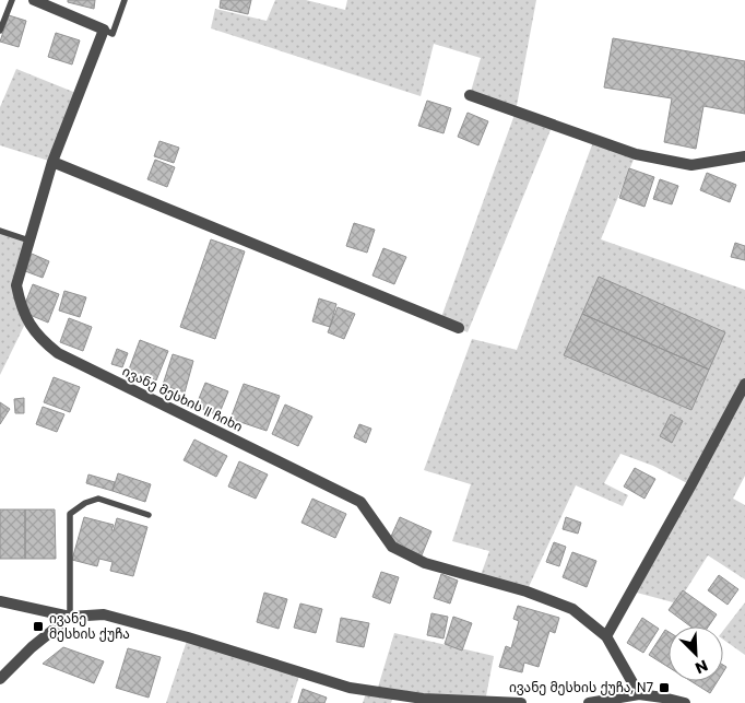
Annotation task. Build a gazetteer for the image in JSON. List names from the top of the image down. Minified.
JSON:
{"streets":{"street":["ივანე მესხის II ჩიხი"]},"places":{"transit":["ივანე მესხის ქუჩა","ივანე მესხის ქუჩა, N7"]},"north":"bottom right"}
